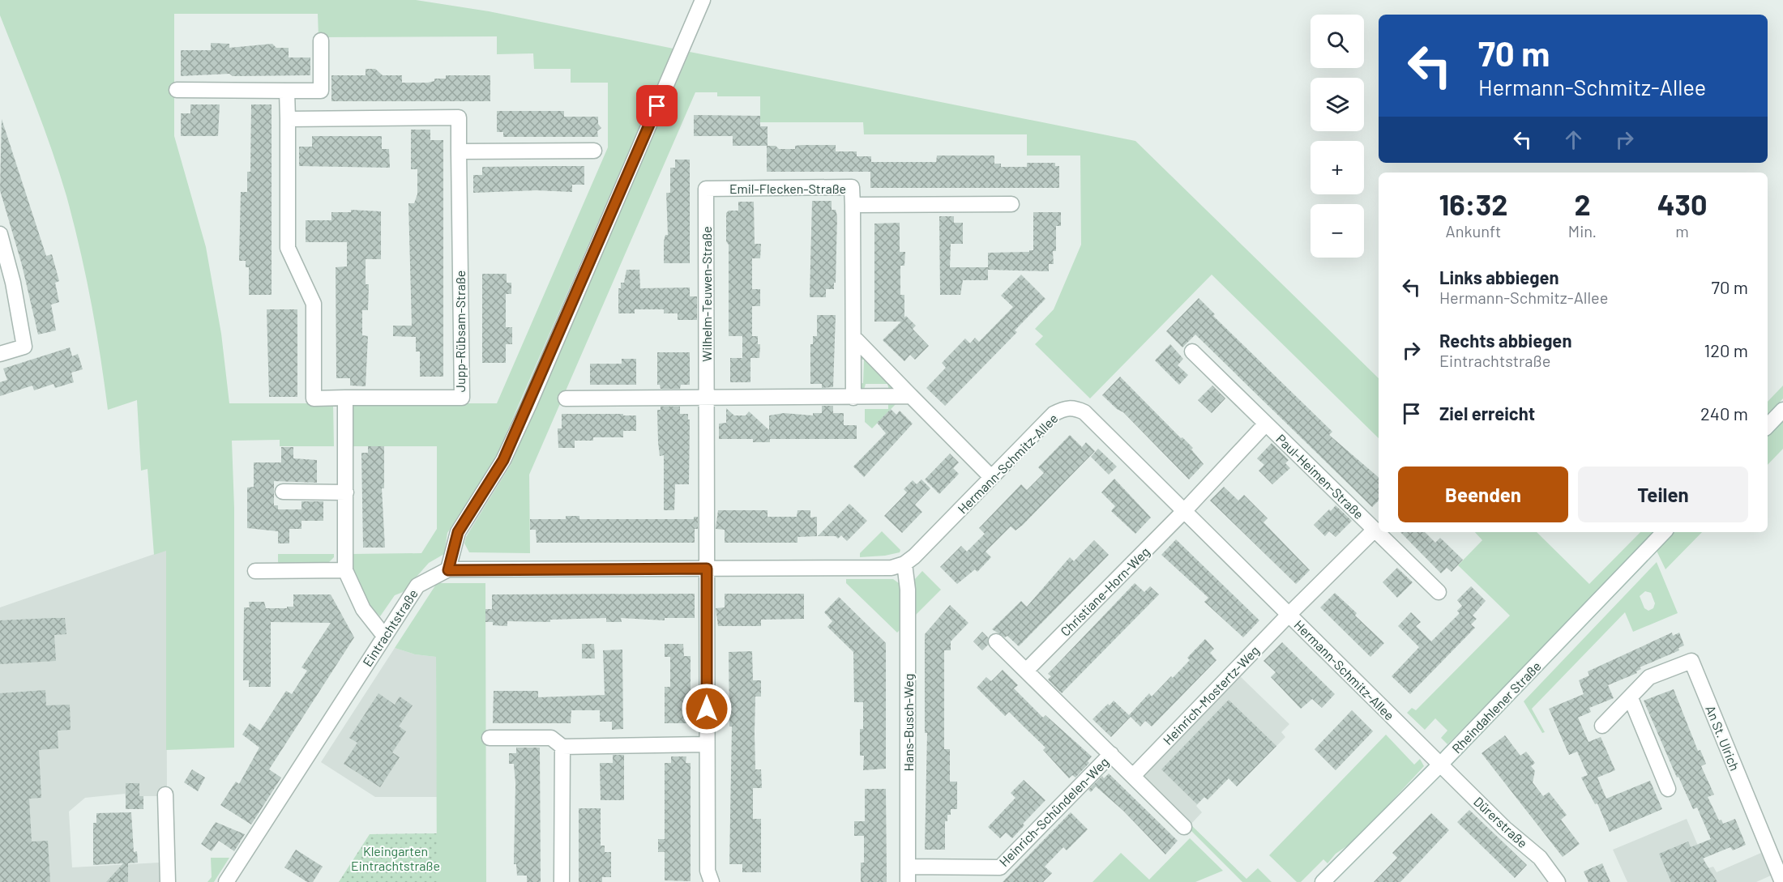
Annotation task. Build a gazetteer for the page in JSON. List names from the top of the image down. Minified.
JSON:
{"streets":{"street":["Emil-Flecken-Straße","Wilhelm-Teuwen-Straße","Jupp-Rübsam-Straße","Hermann-Schmitz-Allee","Paul-Heimen-Straße","Christiane-Horn-Weg","Eintrachtstraße","Heinrich-Mostertz-Weg","Rheindahlener Straße","Hans-Busch-Weg","An St. Ulrich","Heinrich-Schündelen-Weg","Dürerstraße"]},"crossings":[["Emil-Flecken-Straße","Wilhelm-Teuwen-Straße"],["Hermann-Schmitz-Allee","Paul-Heimen-Straße"],["Hermann-Schmitz-Allee","Christiane-Horn-Weg"],["Hermann-Schmitz-Allee","Heinrich-Mostertz-Weg"],["Hermann-Schmitz-Allee","Rheindahlener Straße"],["Hermann-Schmitz-Allee","Hans-Busch-Weg"],["Hermann-Schmitz-Allee","Dürerstraße"],["Paul-Heimen-Straße","Christiane-Horn-Weg"],["Paul-Heimen-Straße","Heinrich-Mostertz-Weg"],["Christiane-Horn-Weg","Heinrich-Schündelen-Weg"],["Heinrich-Mostertz-Weg","Heinrich-Schündelen-Weg"],["Rheindahlener Straße","Dürerstraße"],["Hans-Busch-Weg","Heinrich-Schündelen-Weg"]],"parks":["Kleingarten Eintrachtstraße"],"page":{"map_buttons":["+","−"],"turn":["70 m","Hermann-Schmitz-Allee"],"eta":["16:32","Ankunft","2","Min.","430","m"],"list":[{"name":"Links abbiegen","note":"Hermann-Schmitz-Allee","value":"70 m"},{"name":"Rechts abbiegen","note":"Eintrachtstraße","value":"120 m"},{"name":"Ziel erreicht","value":"240 m"}],"buttons":["Beenden","Teilen"]}}
